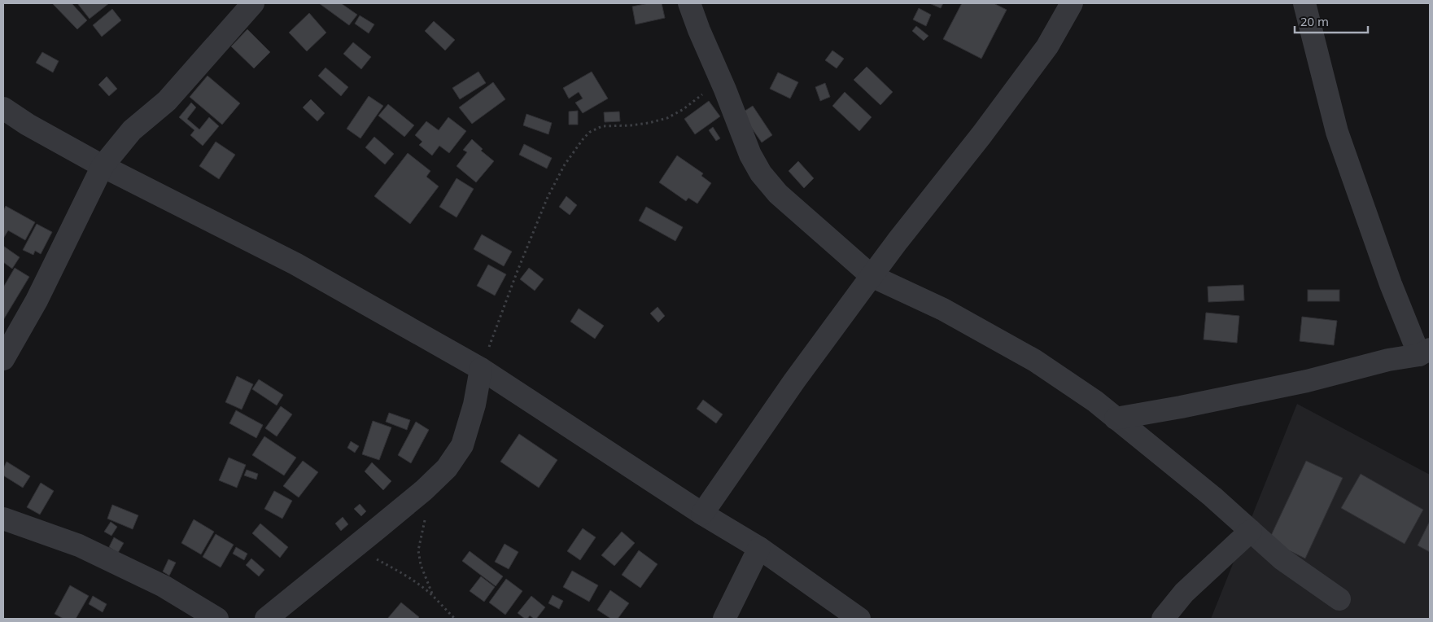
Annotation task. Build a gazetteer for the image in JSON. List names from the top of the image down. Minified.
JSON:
{"scale_bar":"20 m"}
